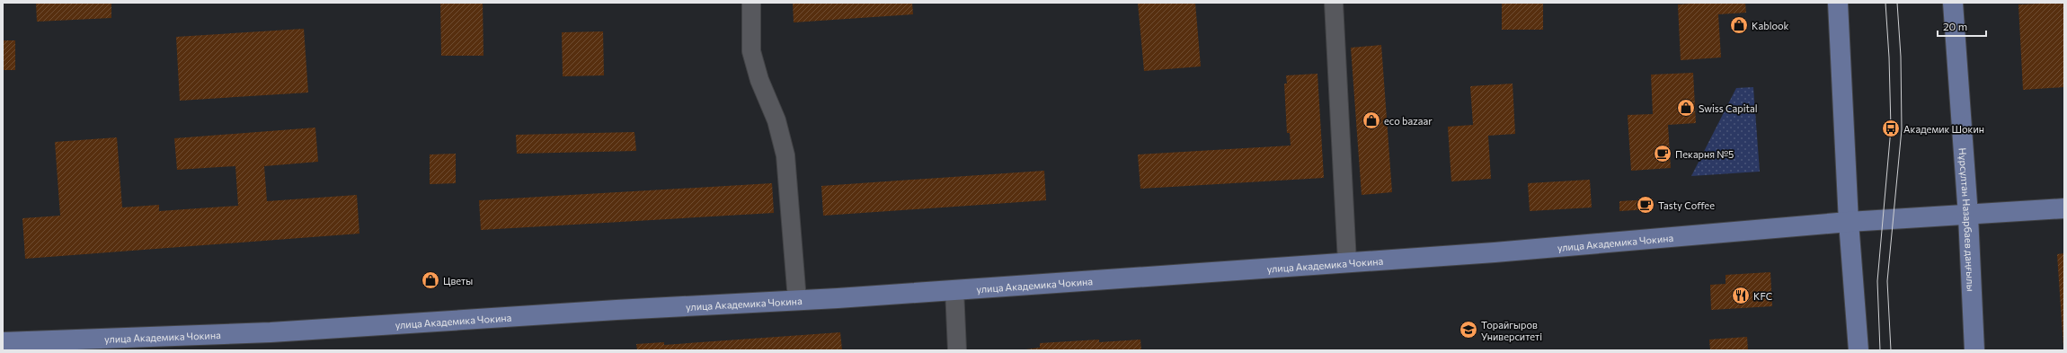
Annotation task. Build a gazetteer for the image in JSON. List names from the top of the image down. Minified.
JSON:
{"streets":{"main road":["Нұрсұлтан Назарбаев даңғылы","улица Академика Чокина"]},"crossings":[["Нұрсұлтан Назарбаев даңғылы","улица Академика Чокина"]],"places":{"shop":["Kablook","Swiss Capital","eco bazaar","Цветы"],"bus stop":["Академик Шокин"],"cafe":["Пекарня №5","Tasty Coffee"],"restaurant":["KFC"],"school or university":["Торайгыров Университеті"]},"scale_bar":"20 m"}
